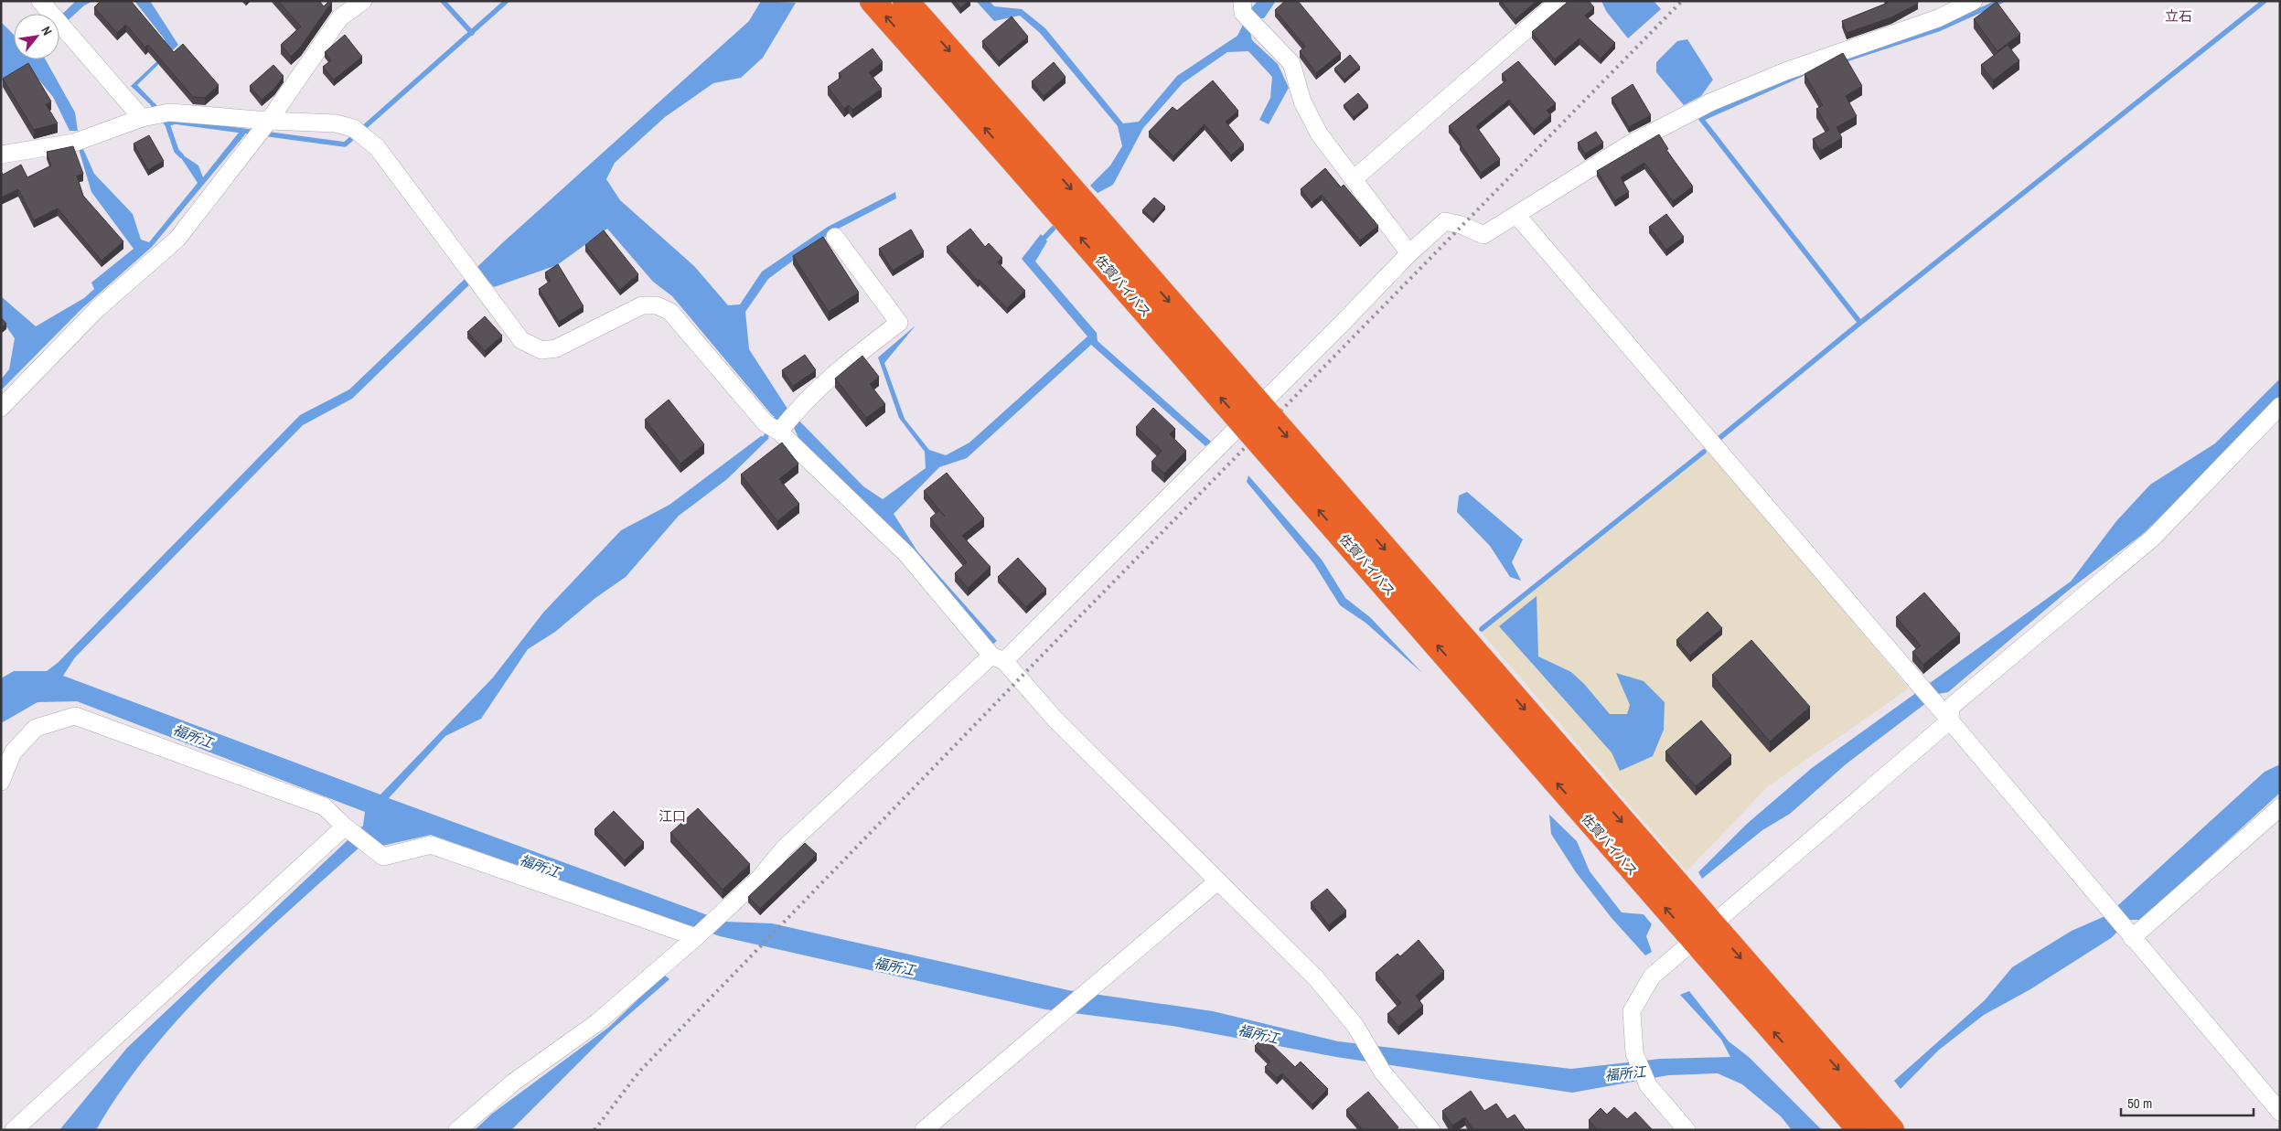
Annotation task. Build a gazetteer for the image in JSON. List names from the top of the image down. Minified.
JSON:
{"streets":{"highway":["佐賀バイパス"]},"districts":["立石","江口"],"water":["福所江"],"scale_bar":"50 m","north":"top right"}
